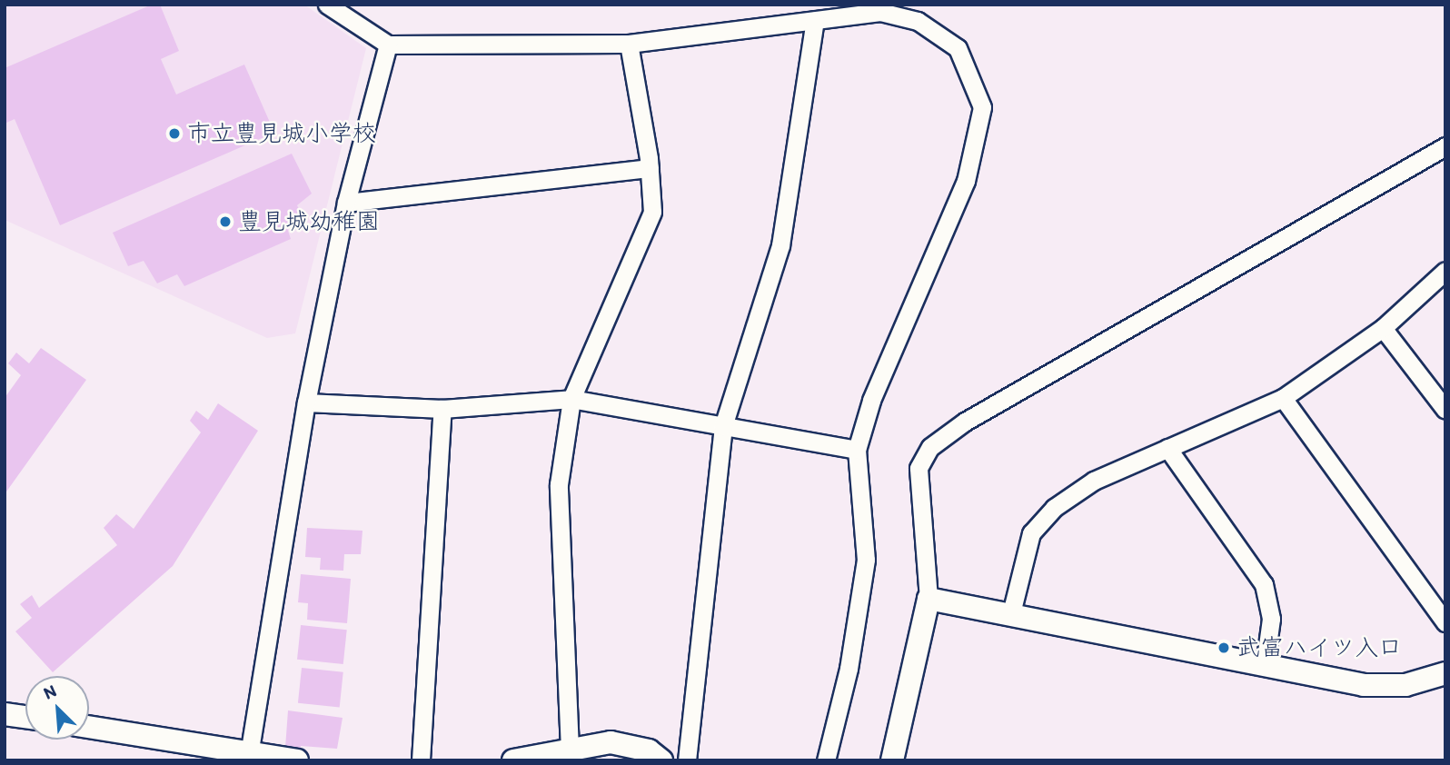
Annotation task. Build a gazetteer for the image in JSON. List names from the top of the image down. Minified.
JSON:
{"places":["市立豊見城小学校","豊見城幼稚園","武富ハイツ入口"],"north":"top left"}
